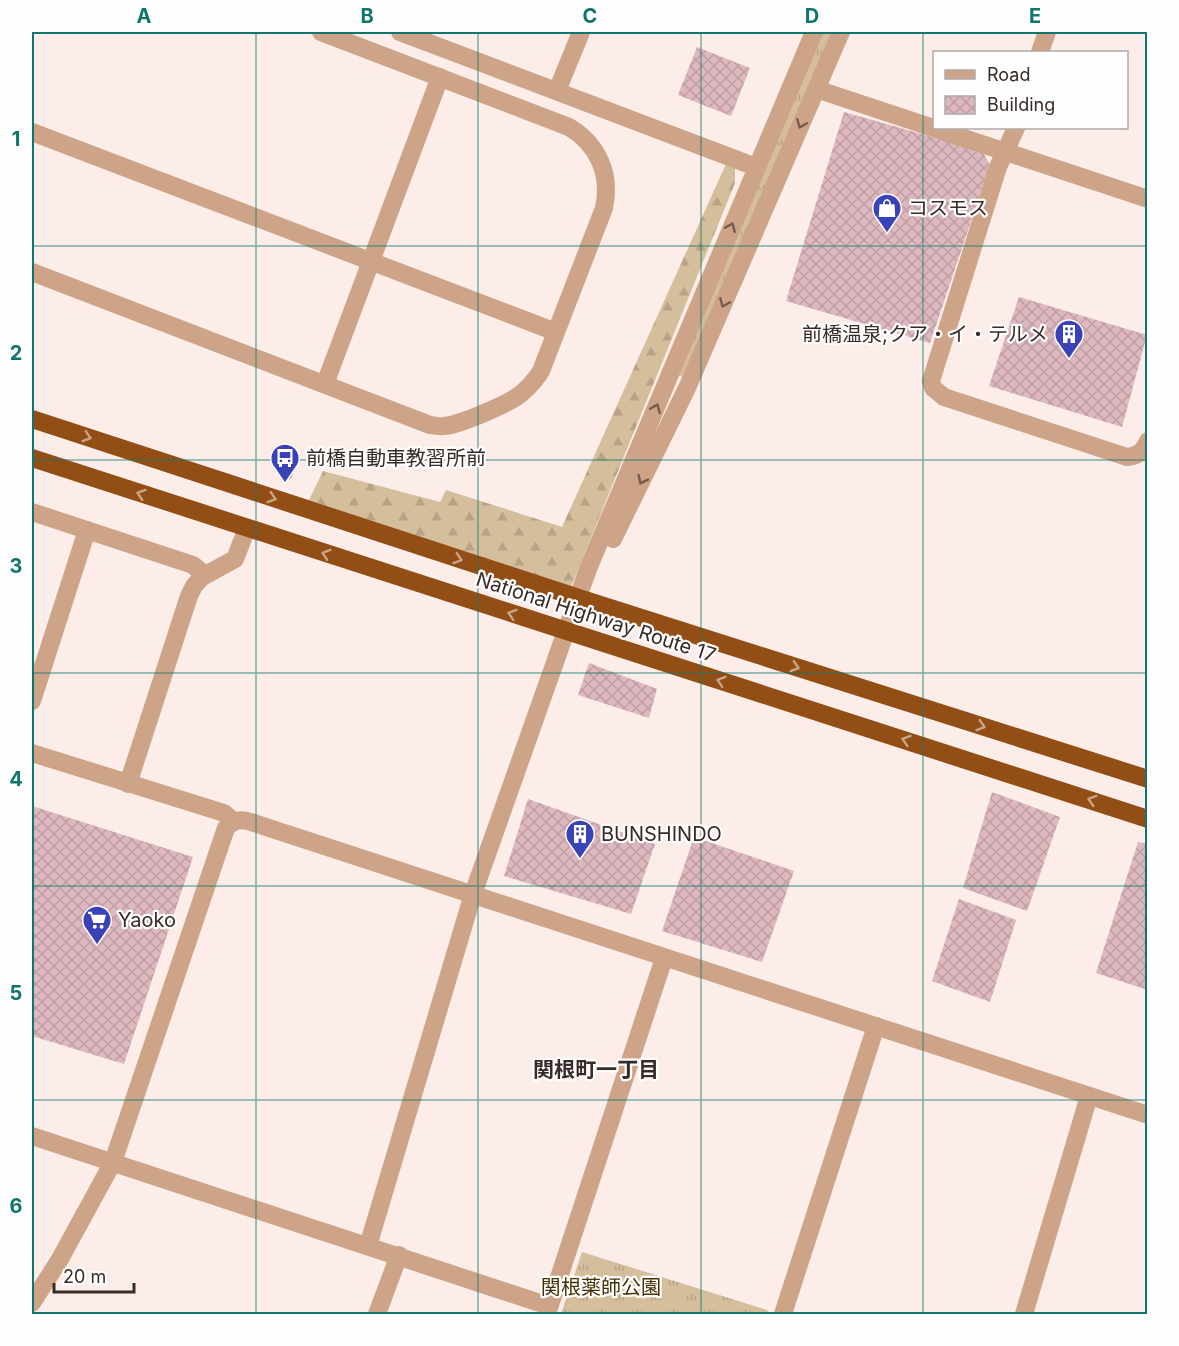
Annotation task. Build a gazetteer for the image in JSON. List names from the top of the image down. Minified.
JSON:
{"streets":{"highway":["National Highway Route 17"]},"districts":["関根町一丁目"],"parks":["関根薬師公園"],"places":{"shop":["コスモス"],"building":["前橋温泉;クア・イ・テルメ","BUNSHINDO"],"bus stop":["前橋自動車教習所前"],"supermarket":["Yaoko"]},"legend":["Road","Building"],"scale_bar":"20 m","grid":{"columns":["A","B","C","D","E"],"rows":["1","2","3","4","5","6"]}}
